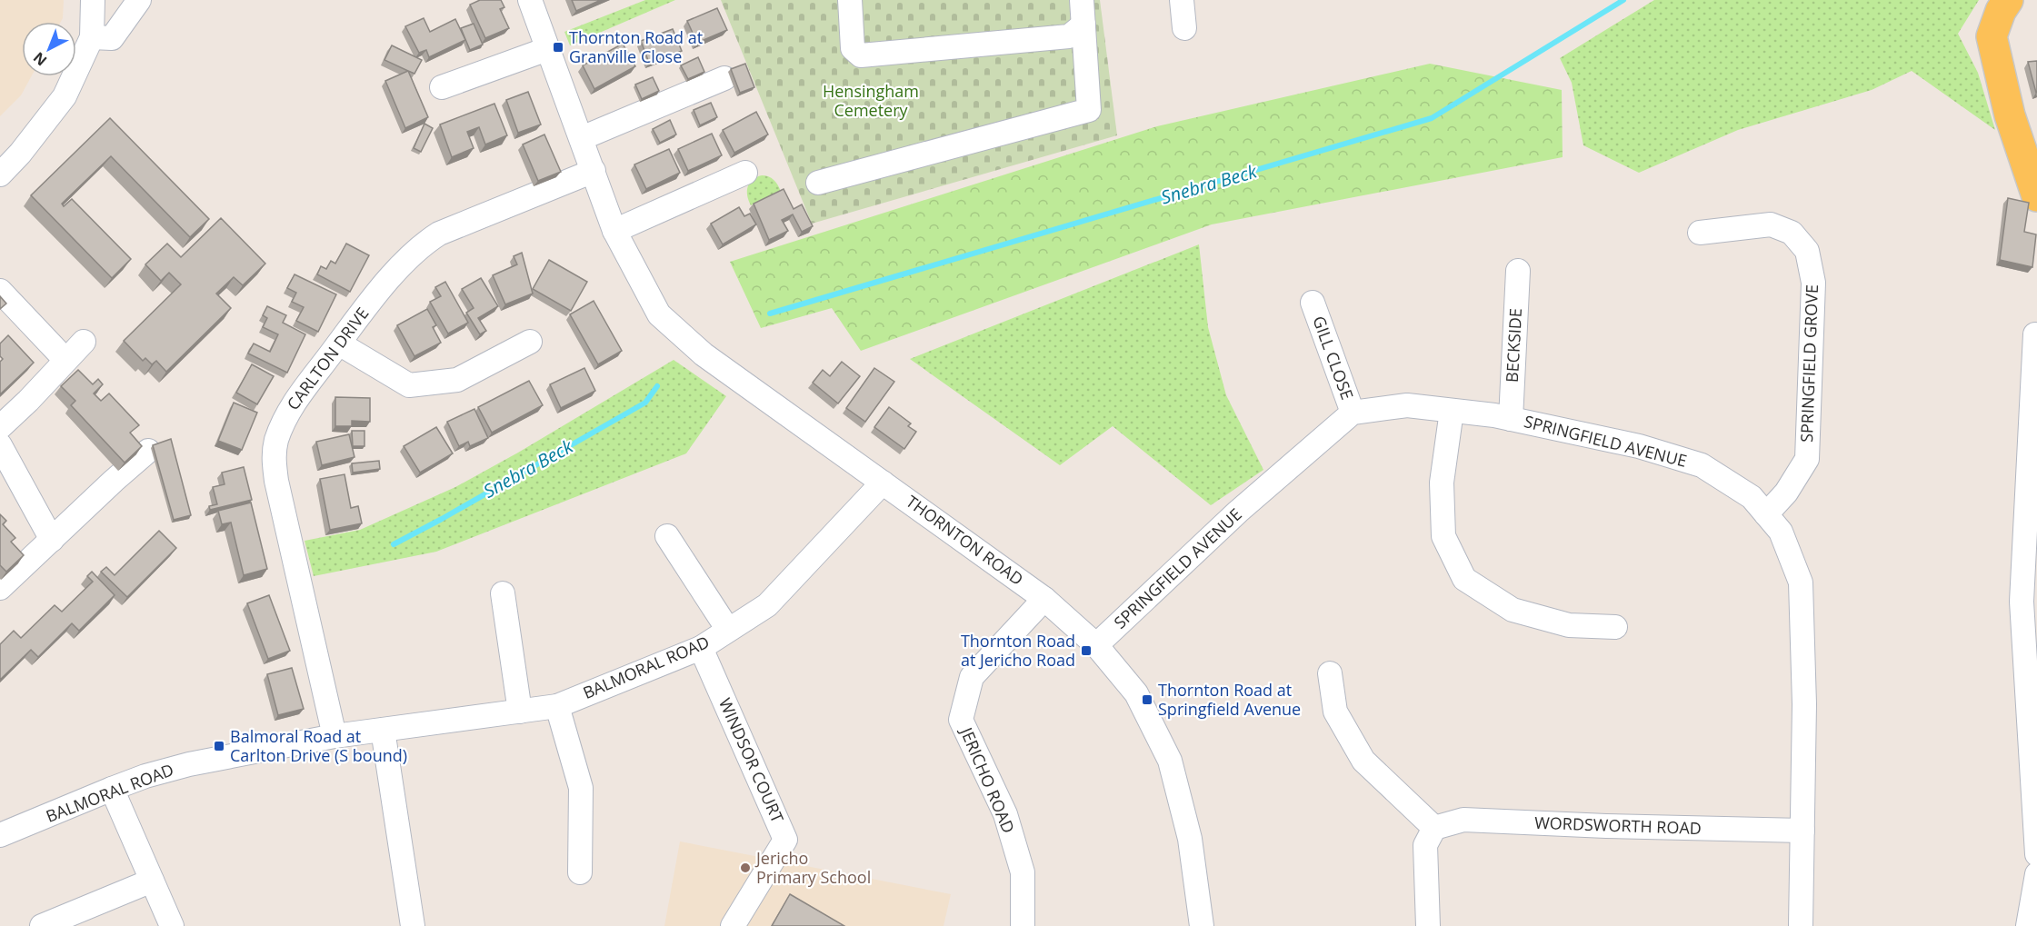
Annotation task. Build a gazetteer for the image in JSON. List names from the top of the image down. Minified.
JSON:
{"streets":{"street":["BECKSIDE","GILL CLOSE","CARLTON DRIVE","SPRINGFIELD GROVE","SPRINGFIELD AVENUE","THORNTON ROAD","BALMORAL ROAD","WINDSOR COURT","JERICHO ROAD","WORDSWORTH ROAD"]},"crossings":[["BECKSIDE","SPRINGFIELD AVENUE"],["GILL CLOSE","SPRINGFIELD AVENUE"],["CARLTON DRIVE","THORNTON ROAD"],["CARLTON DRIVE","BALMORAL ROAD"],["SPRINGFIELD GROVE","SPRINGFIELD AVENUE"],["SPRINGFIELD AVENUE","THORNTON ROAD"],["SPRINGFIELD AVENUE","WORDSWORTH ROAD"],["THORNTON ROAD","BALMORAL ROAD"],["THORNTON ROAD","JERICHO ROAD"],["BALMORAL ROAD","WINDSOR COURT"]],"water":["Snebra Beck"],"parks":["Hensingham Cemetery"],"places":{"transit":["Thornton Road at Granville Close","Thornton Road at Jericho Road","Thornton Road at Springfield Avenue","Balmoral Road at Carlton Drive (S bound)"],"other":["Jericho Primary School"]},"north":"bottom left"}
